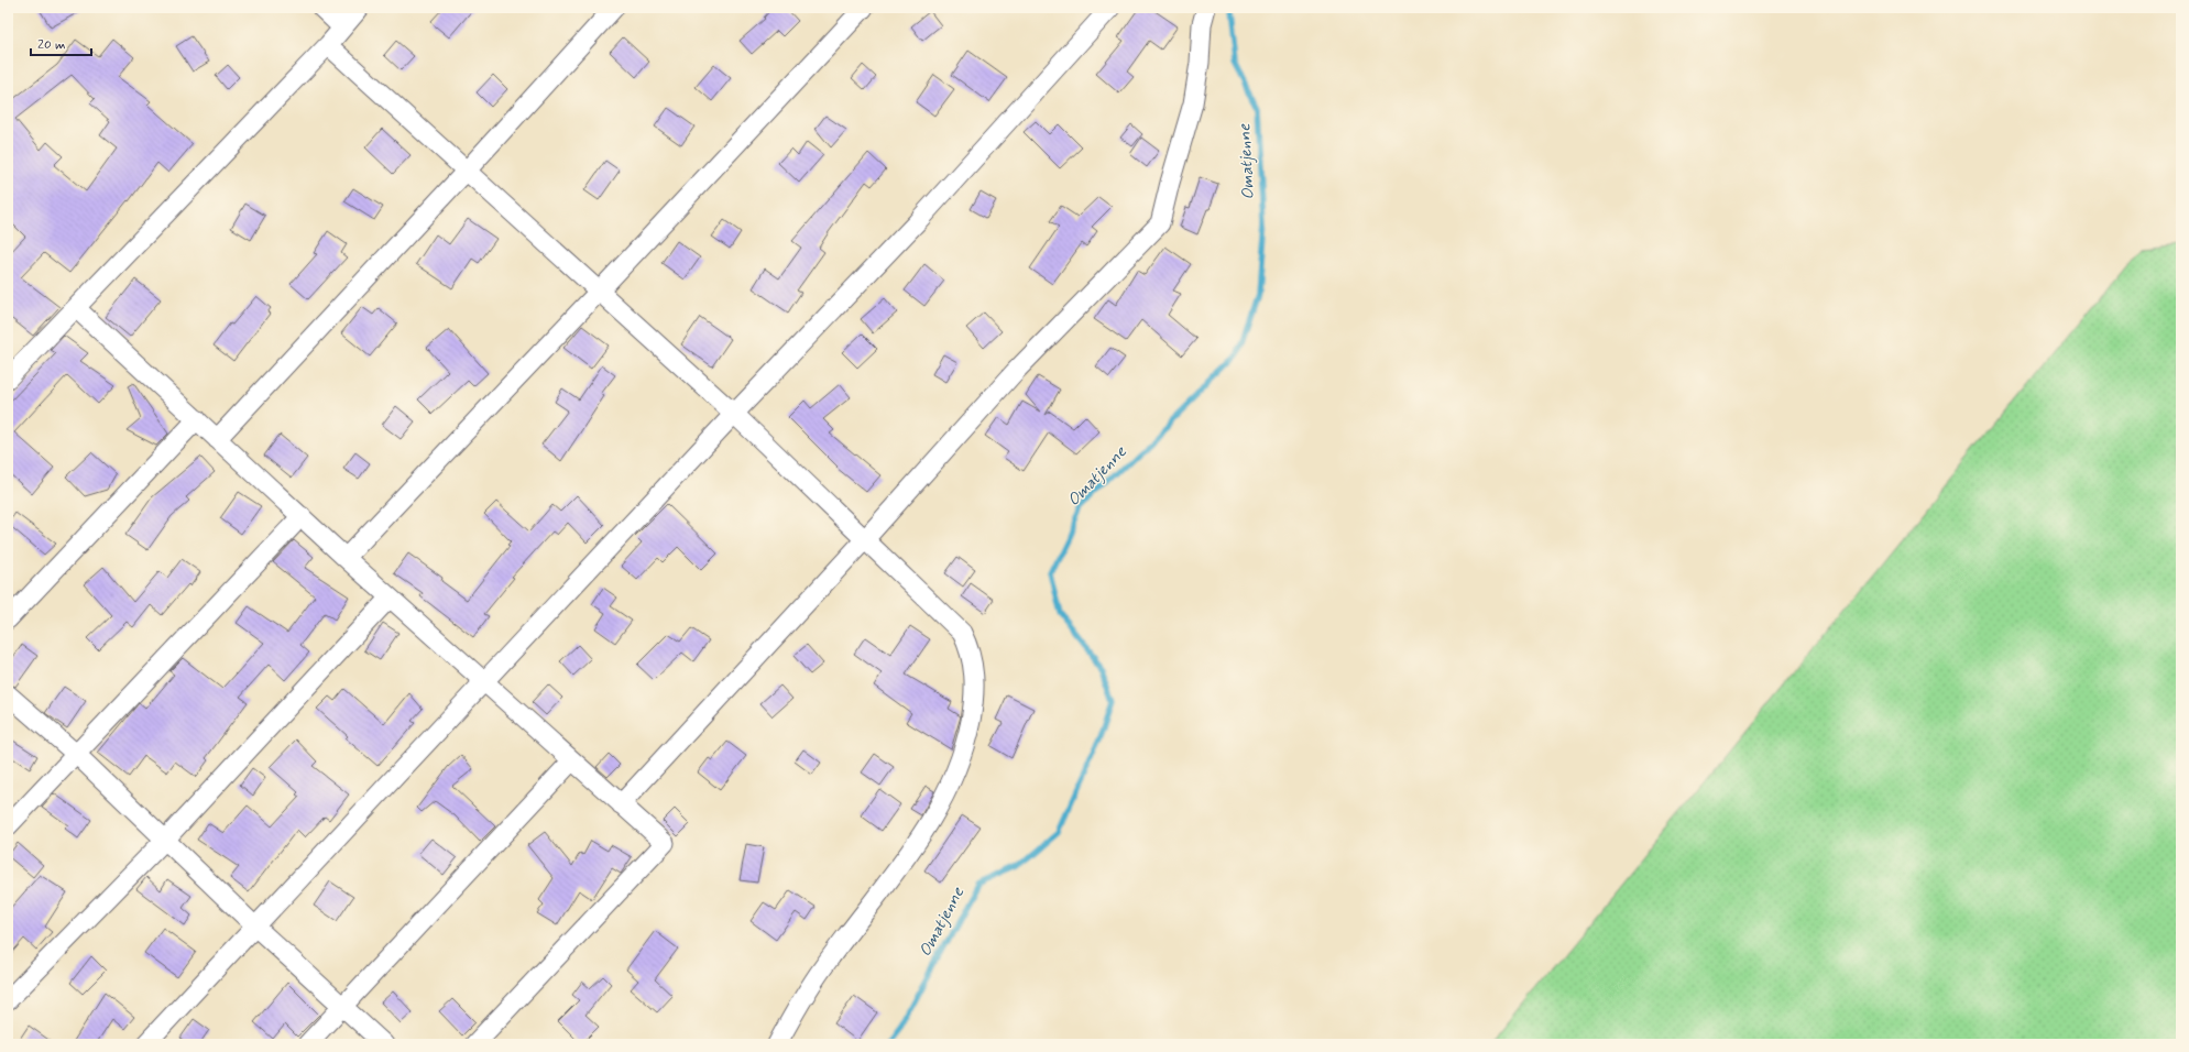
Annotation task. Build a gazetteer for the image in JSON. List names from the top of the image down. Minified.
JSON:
{"water":["Omatjenne"],"scale_bar":"20 m"}
